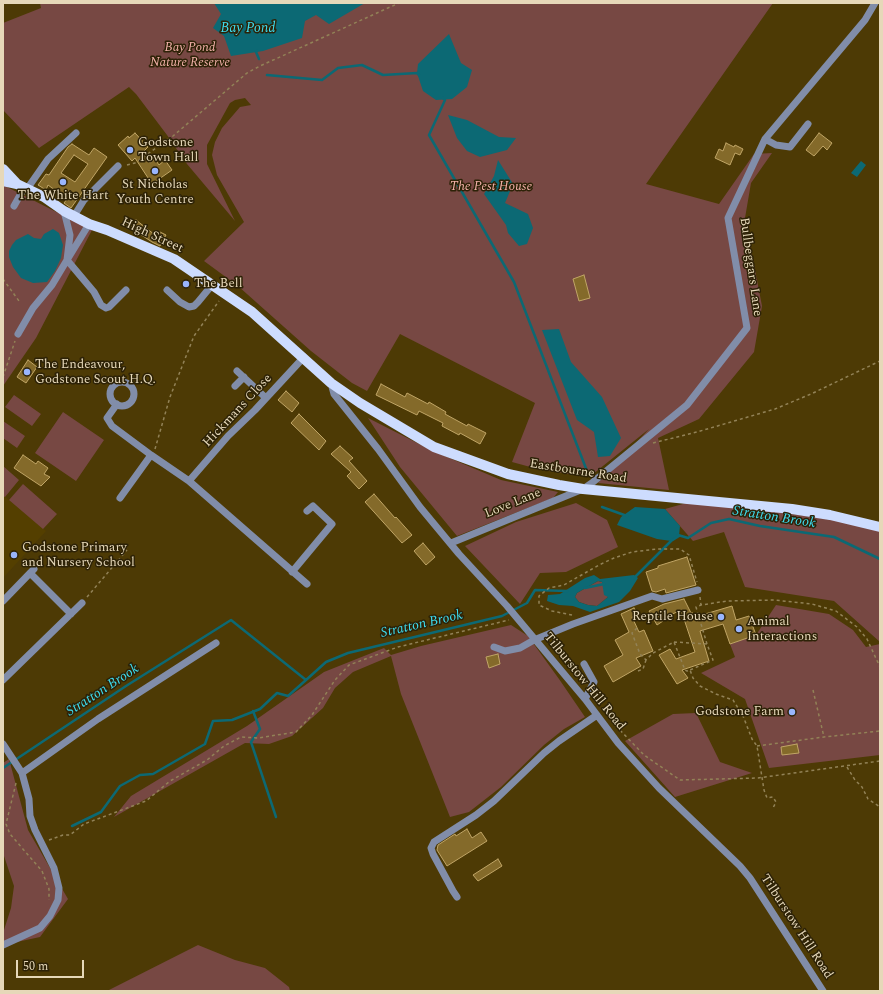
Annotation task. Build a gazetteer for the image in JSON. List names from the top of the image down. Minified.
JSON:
{"streets":{"main road":["High Street","Eastbourne Road"],"street":["Bullbeggars Lane","Hickmans Close","Love Lane","Tilburstow Hill Road"]},"crossings":[["High Street","Hickmans Close"],["High Street","Eastbourne Road"],["Bullbeggars Lane","Eastbourne Road"],["Bullbeggars Lane","Love Lane"],["Hickmans Close","Eastbourne Road"],["Eastbourne Road","Love Lane"],["Eastbourne Road","Tilburstow Hill Road"],["Love Lane","Tilburstow Hill Road"]],"water":["Bay Pond","Stratton Brook"],"parks":["Bay Pond Nature Reserve","The Pest House"],"places":["Godstone Town Hall","St Nicholas Youth Centre","The White Hart","The Bell","The Endeavour, Godstone Scout H.Q.","Godstone Primary and Nursery School","Reptile House","Animal Interactions","Godstone Farm"],"scale_bar":"50 m"}
